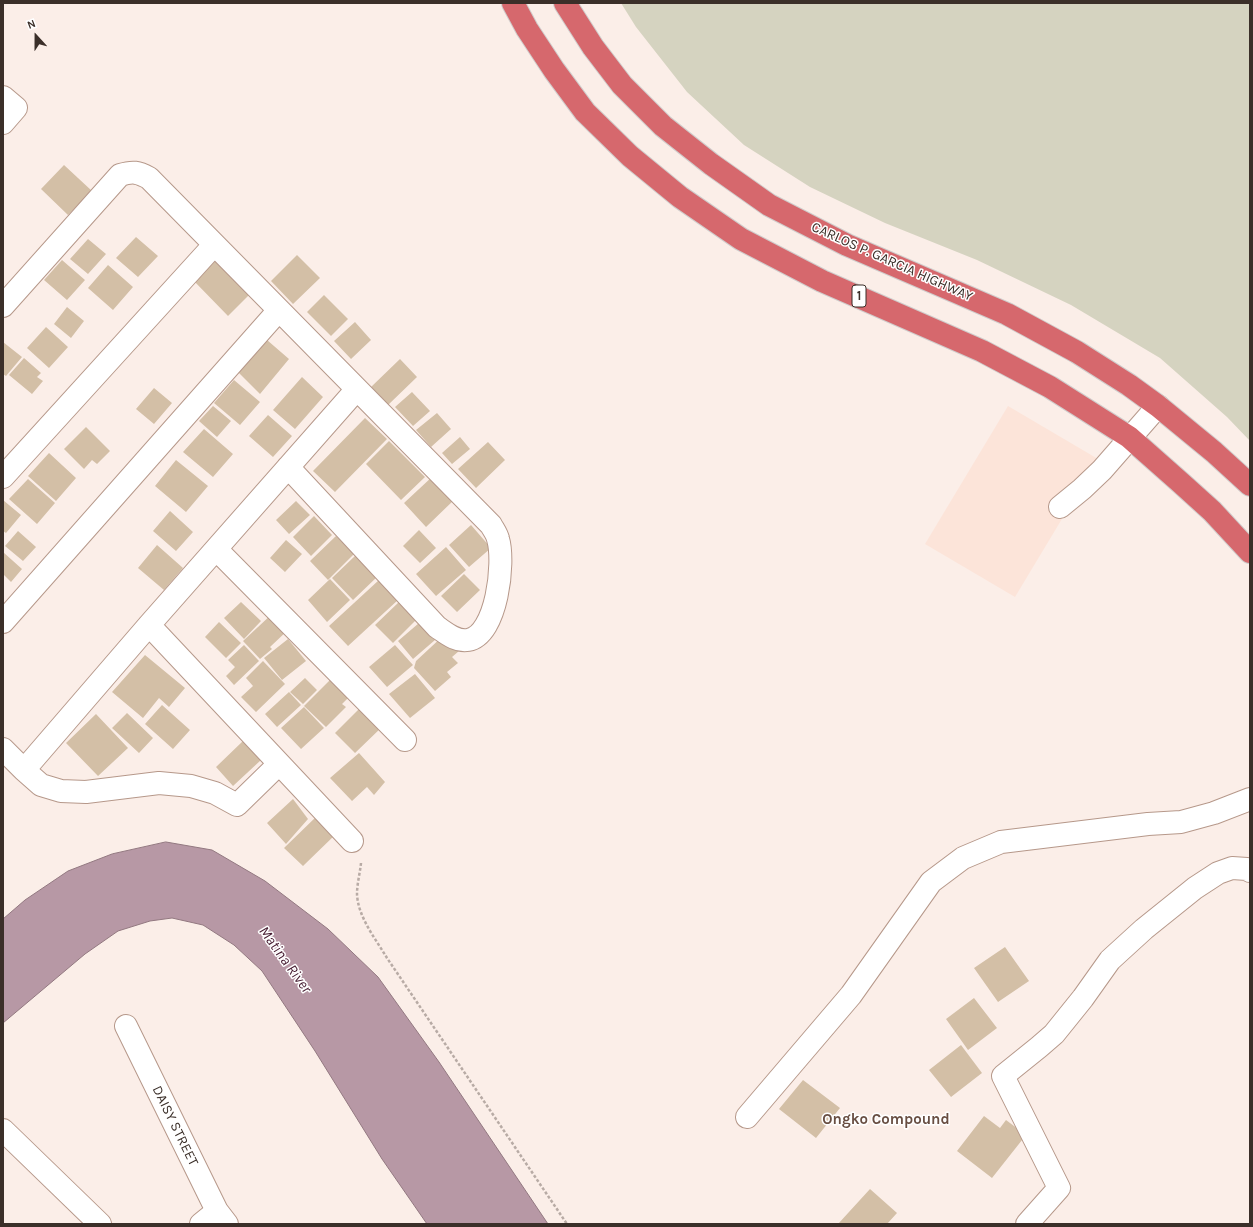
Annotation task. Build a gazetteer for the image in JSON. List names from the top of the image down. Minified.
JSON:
{"streets":{"highway":["CARLOS P. GARCIA HIGHWAY","1"],"street":["DAISY STREET"]},"districts":["Ongko Compound"],"water":["Matina River"],"north":"top"}
